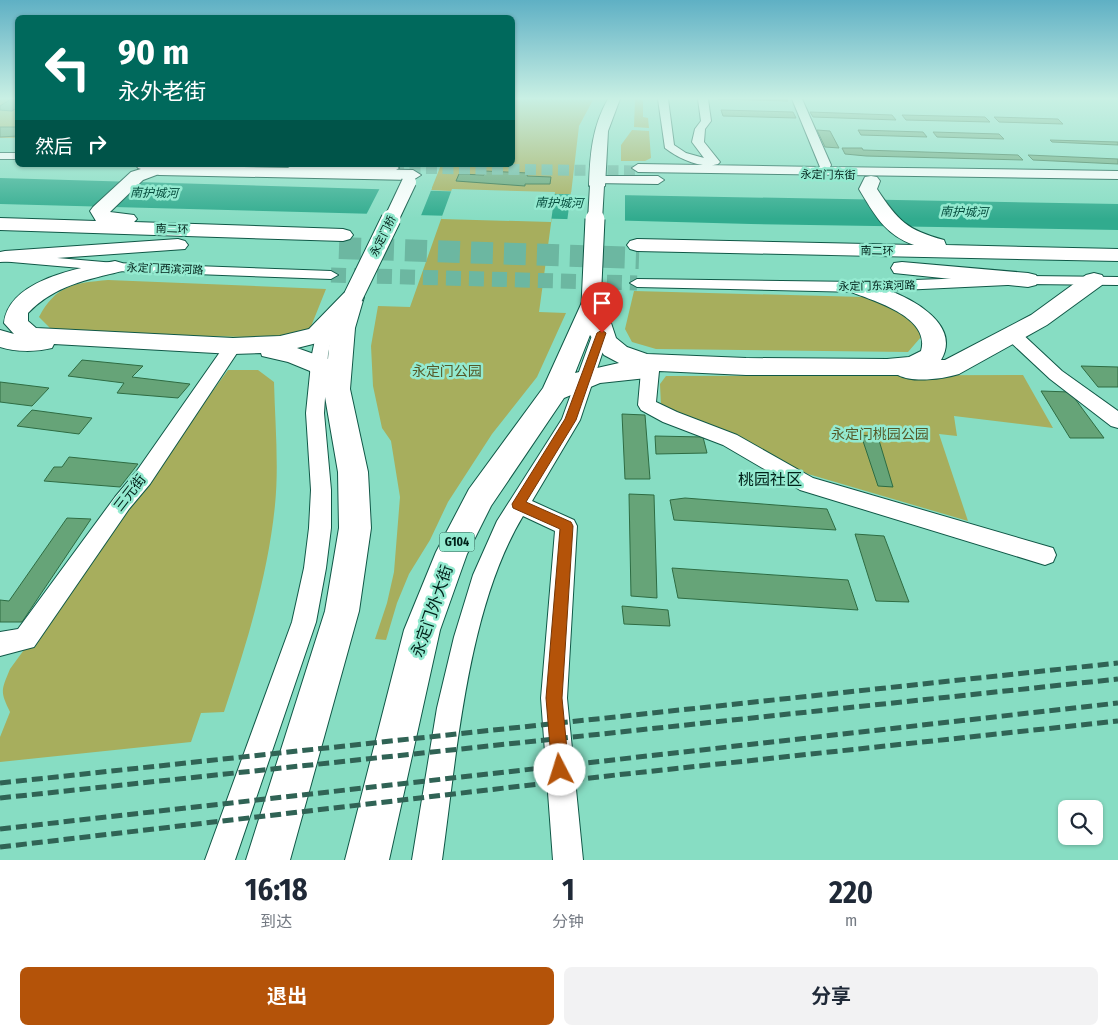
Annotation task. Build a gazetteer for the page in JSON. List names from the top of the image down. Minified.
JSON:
{"streets":{"highway":["南二环","G104","永定门外大街"],"main road":["永定门桥"],"street":["永定门东街","永定门西滨河路","永定门东滨河路","三元街"]},"districts":["桃园社区"],"water":["南护城河"],"parks":["永定门公园","永定门桃园公园"],"page":{"turn":["90 m","永外老街"],"then":"然后","eta":["16:18","到达","1","分钟","220","m"],"buttons":["退出","分享"]}}
